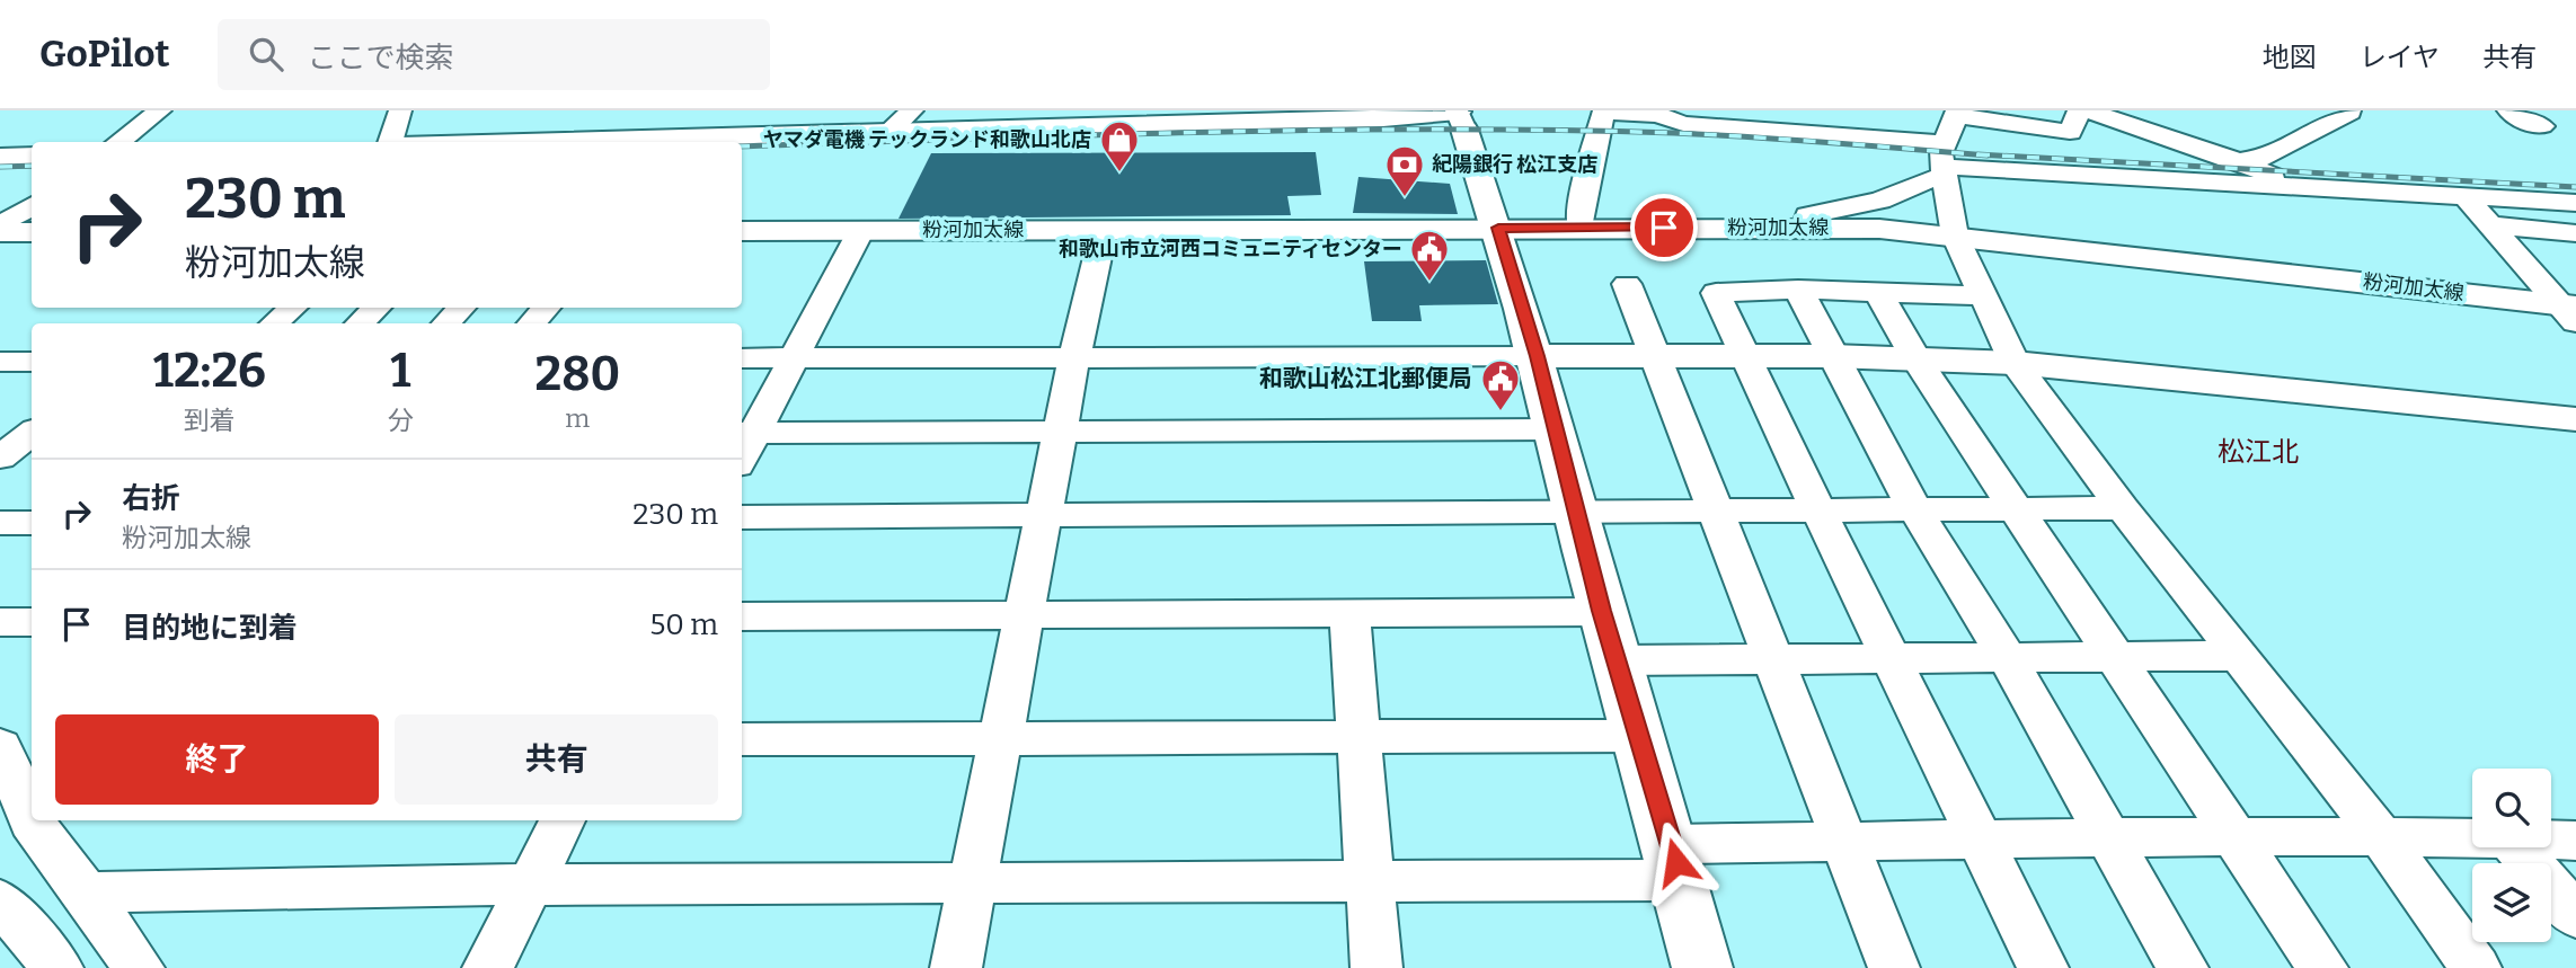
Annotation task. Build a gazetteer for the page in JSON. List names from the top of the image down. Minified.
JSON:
{"streets":{"street":["粉河加太線"]},"districts":["松江北"],"places":{"shop":["ヤマダ電機 テックランド和歌山北店"],"bank":["紀陽銀行 松江支店"],"public building":["和歌山市立河西コミュニティセンター","和歌山松江北郵便局"]},"page":{"header":"GoPilot","search":"ここで検索","nav":["地図","レイヤ","共有"],"turn":["230 m","粉河加太線"],"eta":["12:26","到着","1","分","280","m"],"list":[{"name":"右折","note":"粉河加太線","value":"230 m"},{"name":"目的地に到着","value":"50 m"}],"buttons":["終了","共有"]}}
